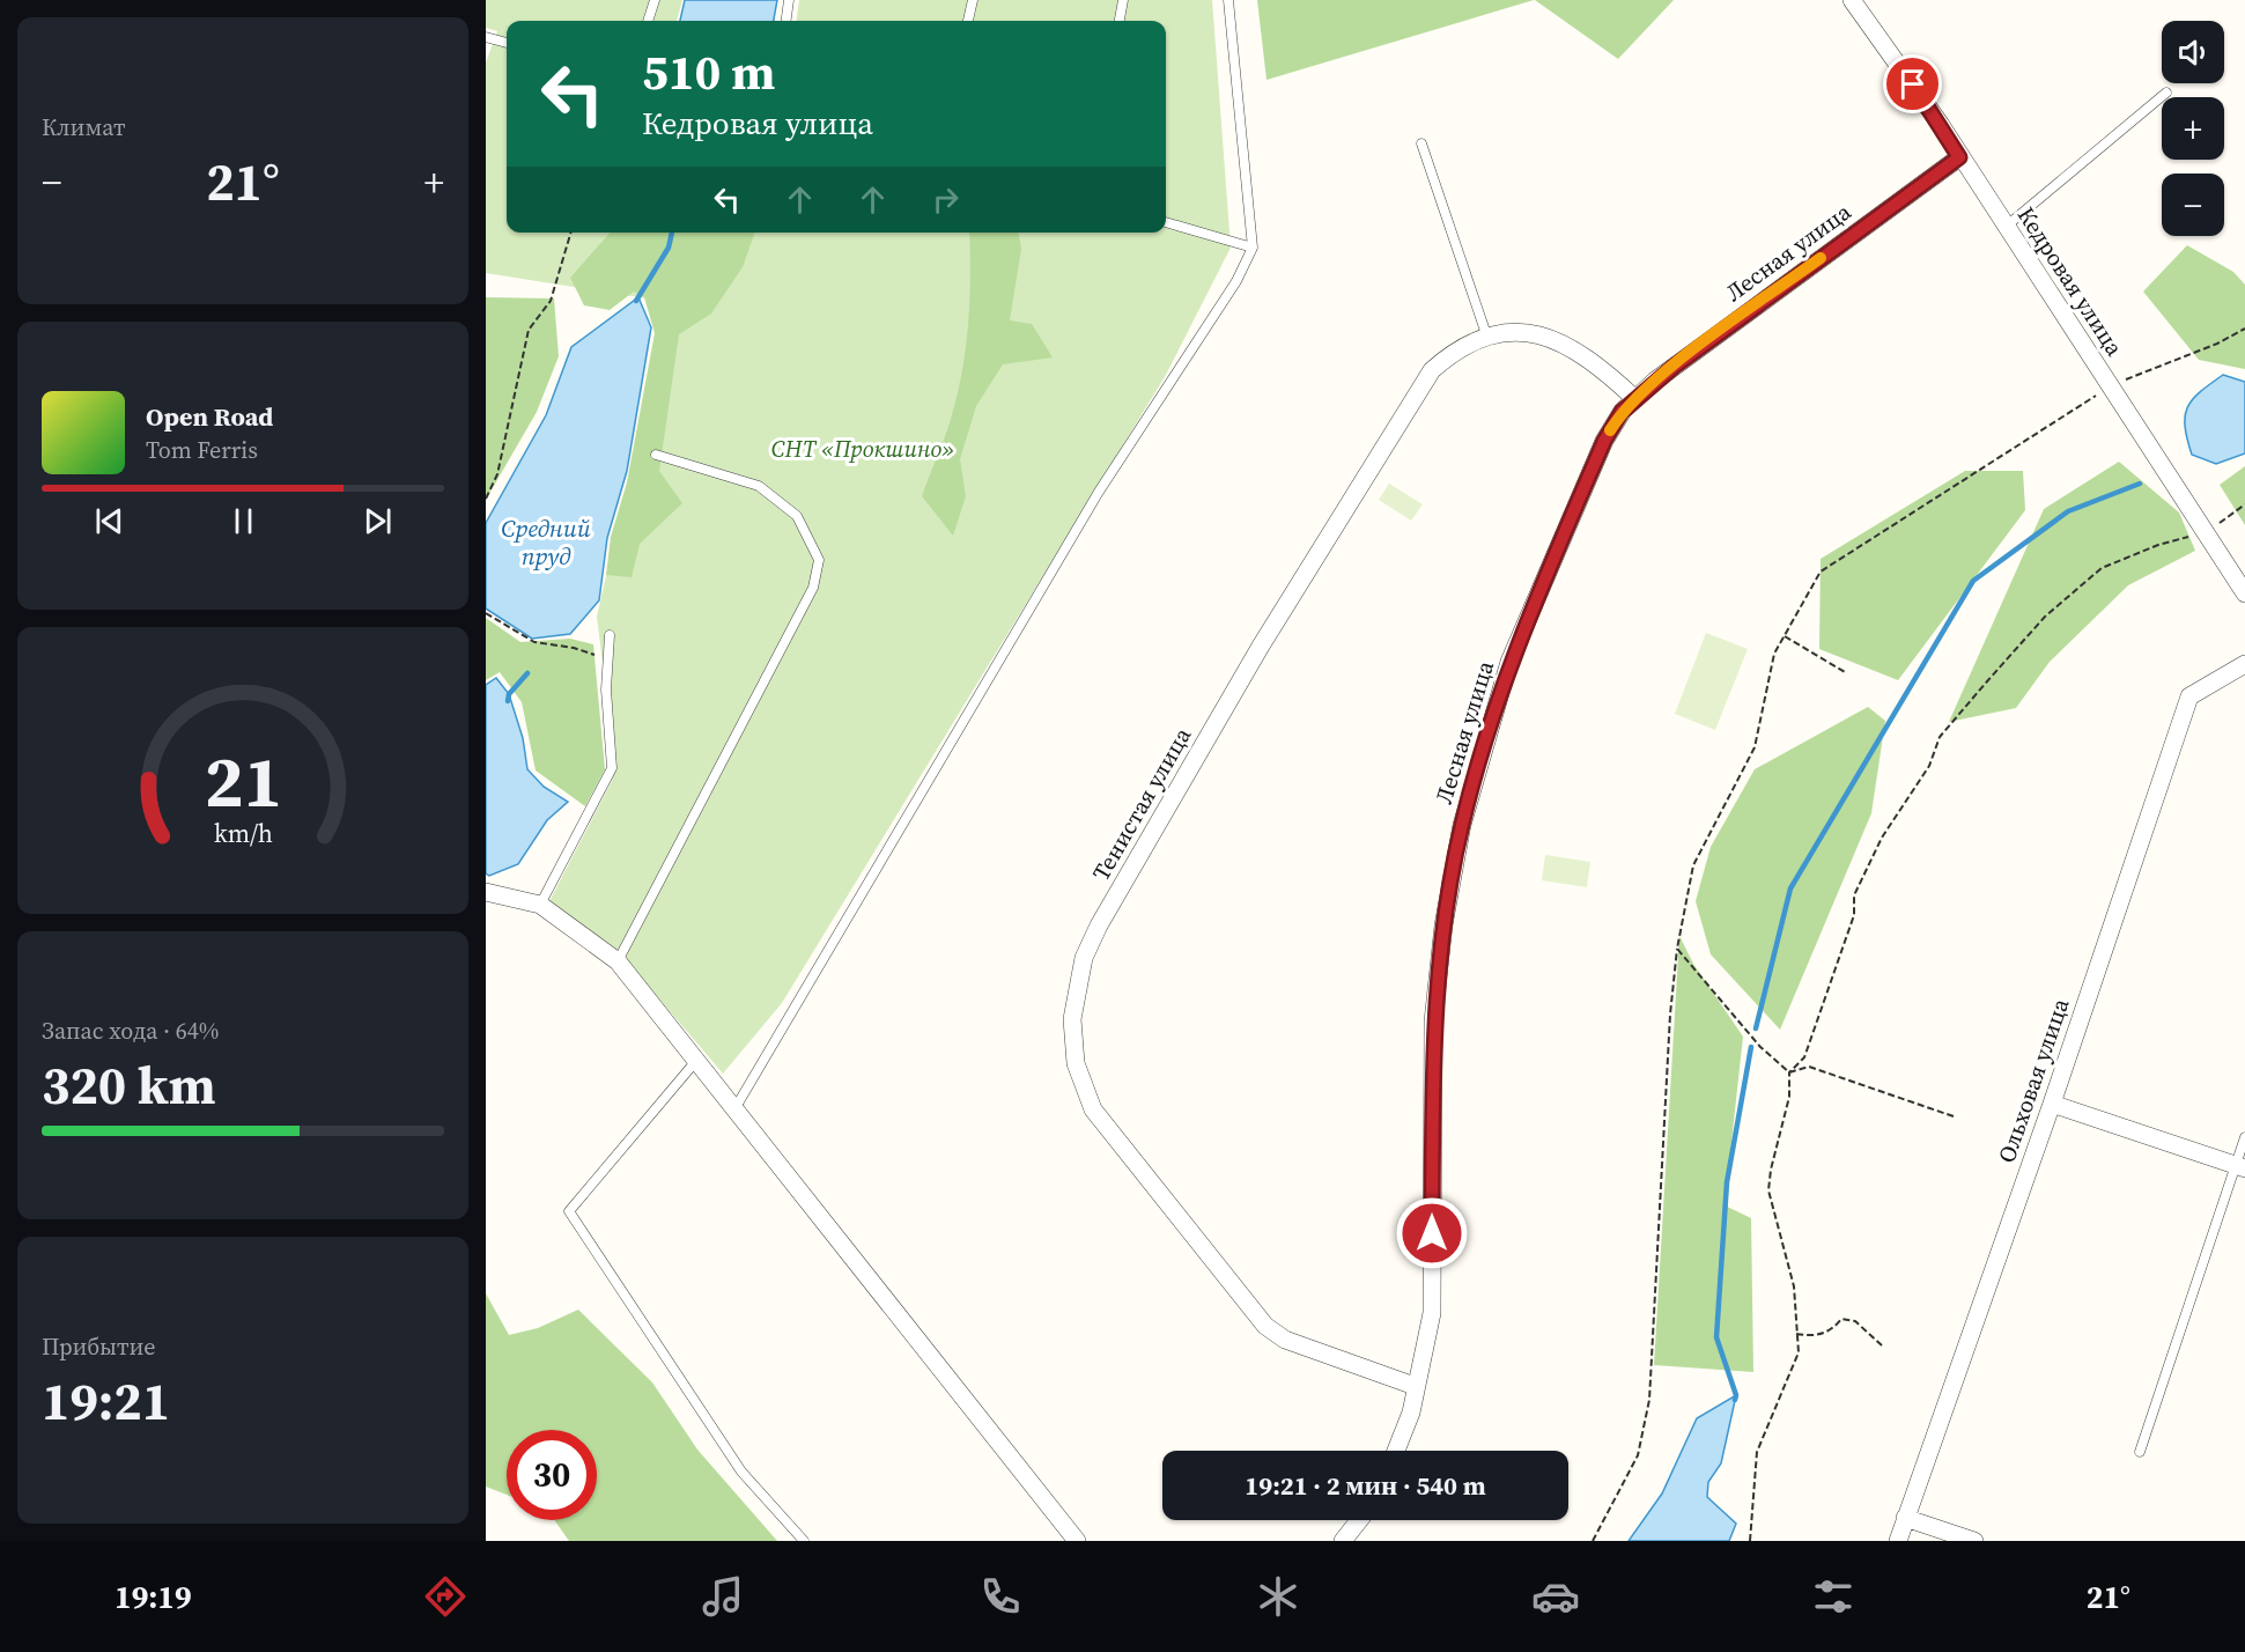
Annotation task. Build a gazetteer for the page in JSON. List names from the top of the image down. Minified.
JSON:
{"streets":{"street":["Лесная улица","Кедровая улица","Тенистая улица","Ольховая улица"]},"crossings":[["Лесная улица","Кедровая улица"],["Лесная улица","Тенистая улица"]],"water":["Средний пруд"],"parks":["СНТ «Прокшино»"],"page":{"tile":["Климат",["Запас хода · 64%","320 km"],["Прибытие","19:21"]],"map_buttons":["+","−"],"turn":["510 m","Кедровая улица"],"heat":["−","21°","+"],"song":["Open Road","Tom Ferris"],"limit":"30","trip":"19:21 · 2 мин · 540 m","tabs":["19:19","21°"],"gauge":["21","km/h"]}}
